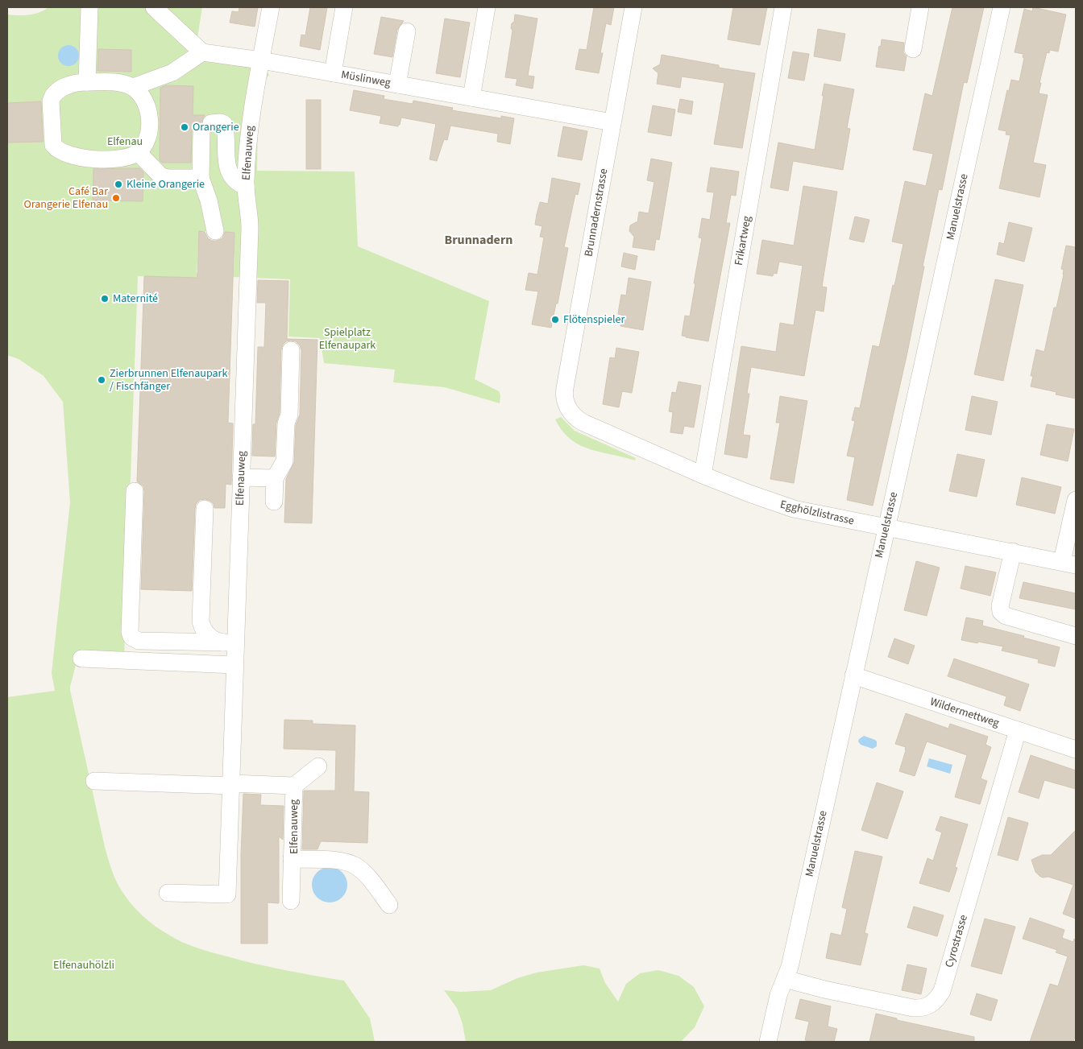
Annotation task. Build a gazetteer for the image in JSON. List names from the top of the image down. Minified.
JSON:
{"streets":{"street":["Müslinweg","Elfenauweg","Manuelstrasse","Brunnadernstrasse","Frikartweg","Egghölzlistrasse","Wildermettweg","Cyrostrasse"]},"crossings":[["Müslinweg","Elfenauweg"],["Müslinweg","Brunnadernstrasse"],["Manuelstrasse","Egghölzlistrasse"],["Manuelstrasse","Wildermettweg"],["Manuelstrasse","Cyrostrasse"],["Brunnadernstrasse","Egghölzlistrasse"],["Frikartweg","Egghölzlistrasse"],["Wildermettweg","Cyrostrasse"]],"districts":["Brunnadern"],"parks":["Elfenau","Spielplatz Elfenaupark","Elfenauhölzli"],"places":["Orangerie","Kleine Orangerie","Café Bar Orangerie Elfenau","Maternité","Flötenspieler","Zierbrunnen Elfenaupark / Fischfänger"]}
